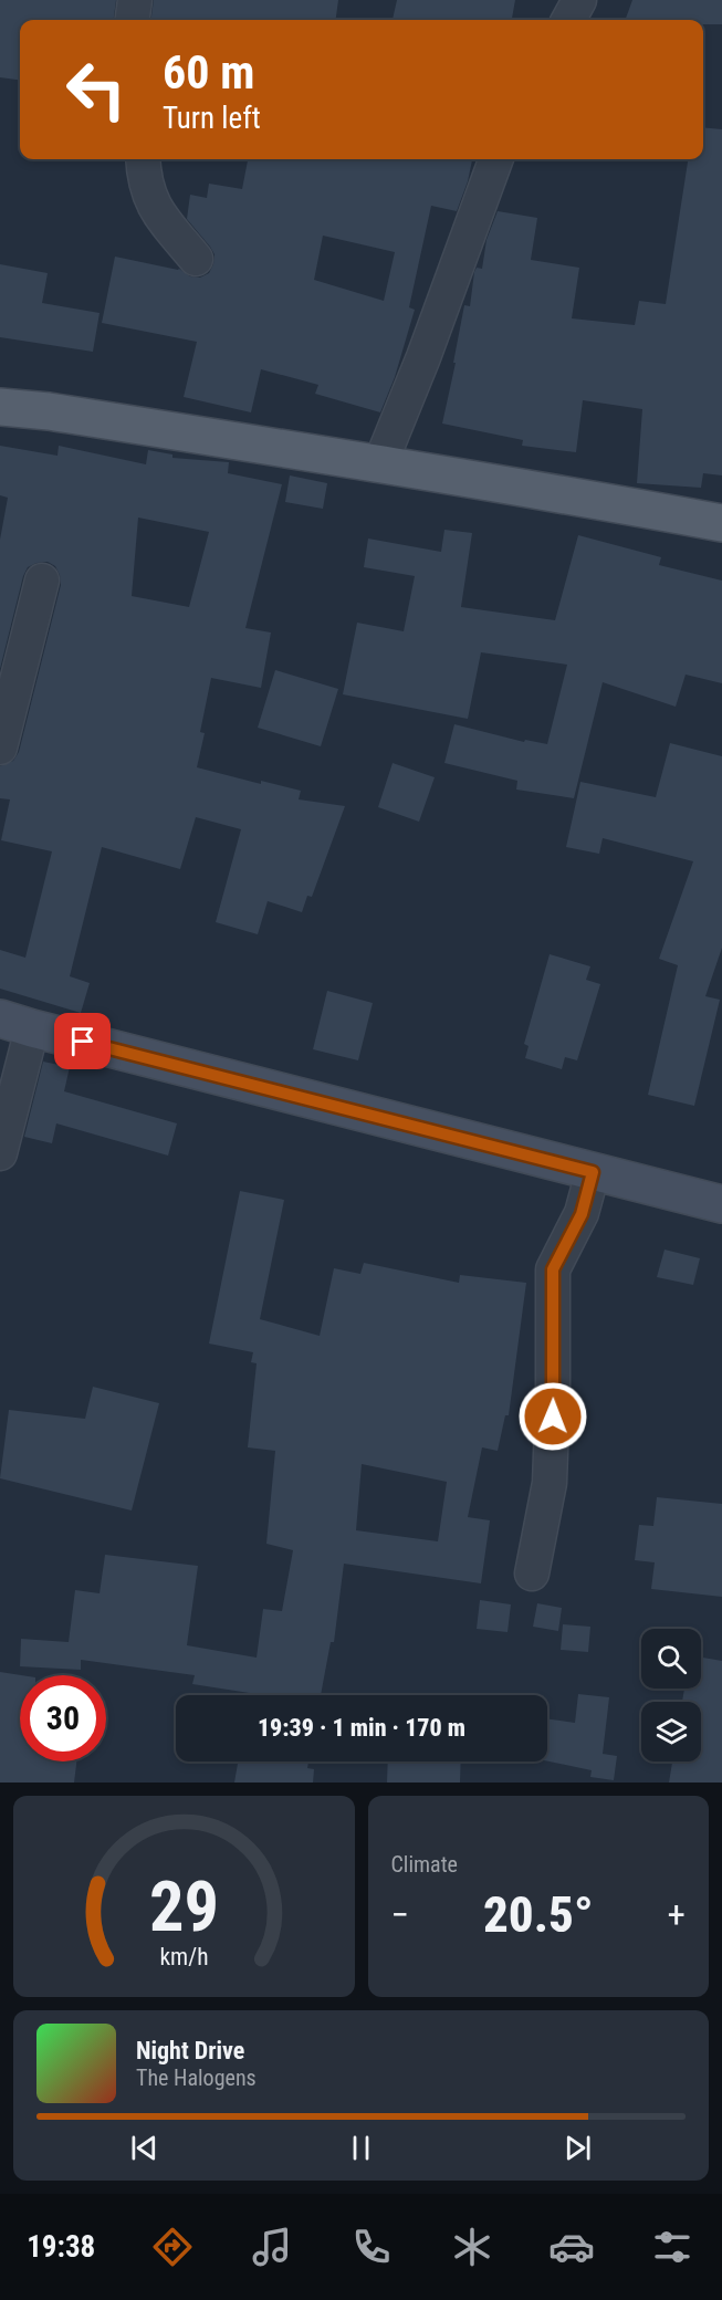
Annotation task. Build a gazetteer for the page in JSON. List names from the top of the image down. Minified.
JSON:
{"page":{"turn":["60 m","Turn left"],"limit":"30","trip":"19:39 · 1 min · 170 m","tile":"Climate","heat":["−","20.5°","+"],"song":["Night Drive","The Halogens"],"tabs":"19:38","gauge":["29","km/h"]}}
